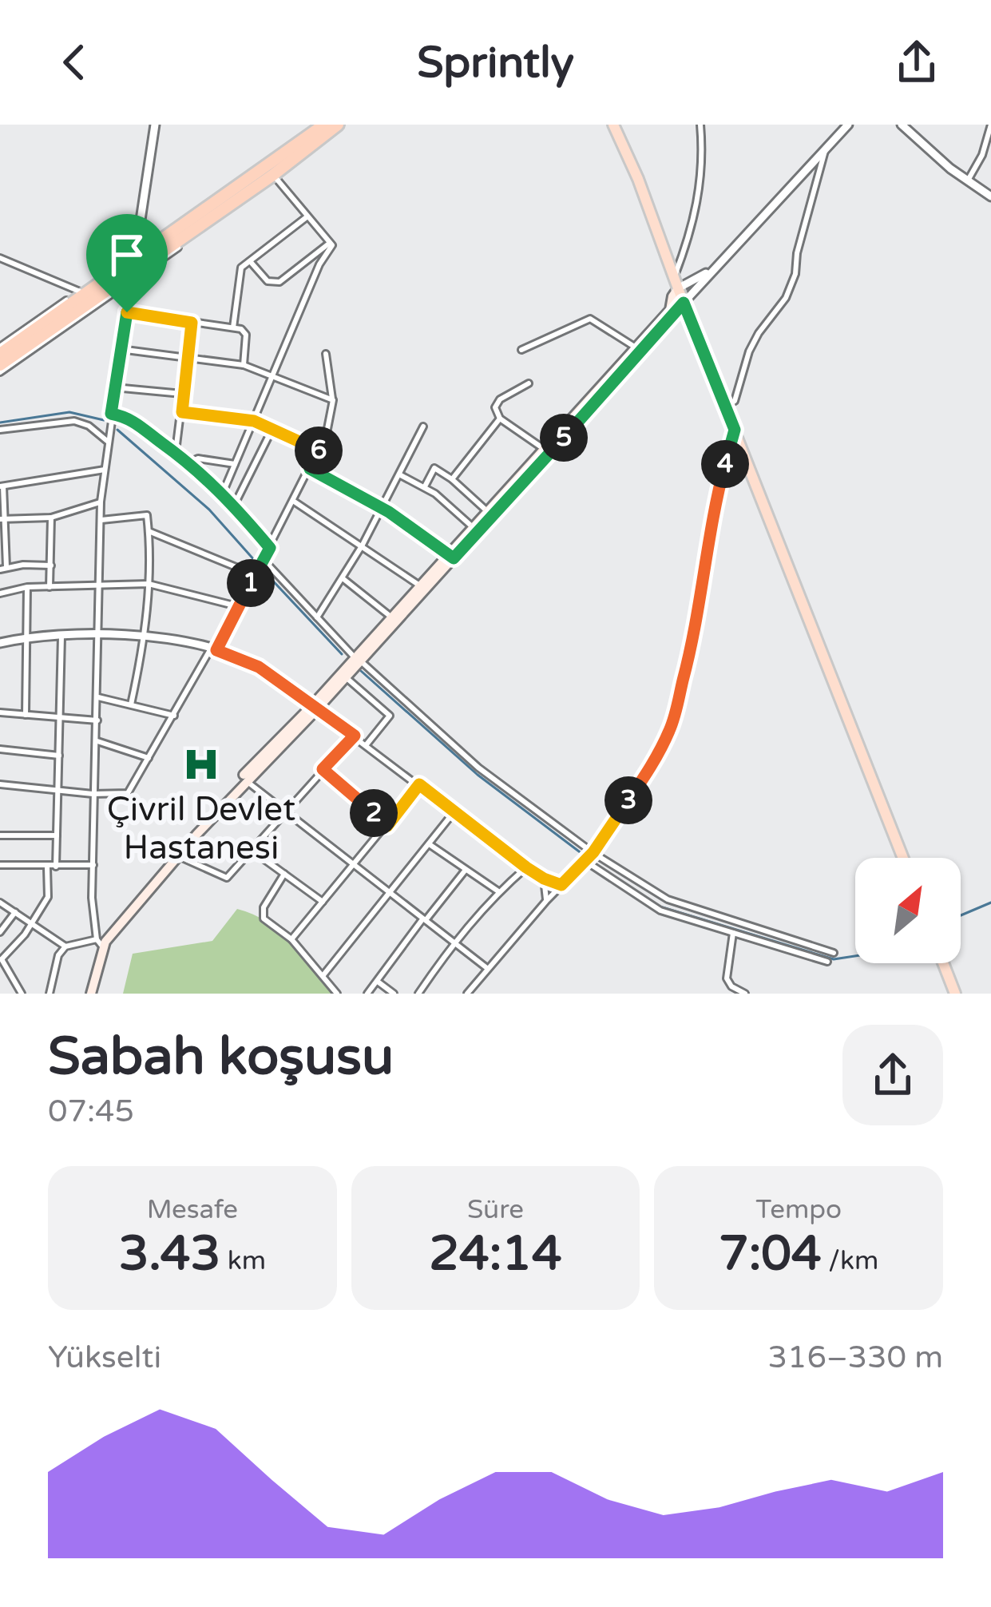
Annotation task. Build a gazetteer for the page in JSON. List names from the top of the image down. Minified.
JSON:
{"places":{"hospital":["Çivril Devlet Hastanesi"]},"north":"top right","page":{"header":"Sprintly","pins":["5","6","4","1","3","2"],"heading":["Sabah koşusu","07:45"],"stats":[["Mesafe","3.43 km"],["Süre","24:14"],["Tempo","7:04 /km"]],"chart":["Yükselti","316–330 m"]}}
